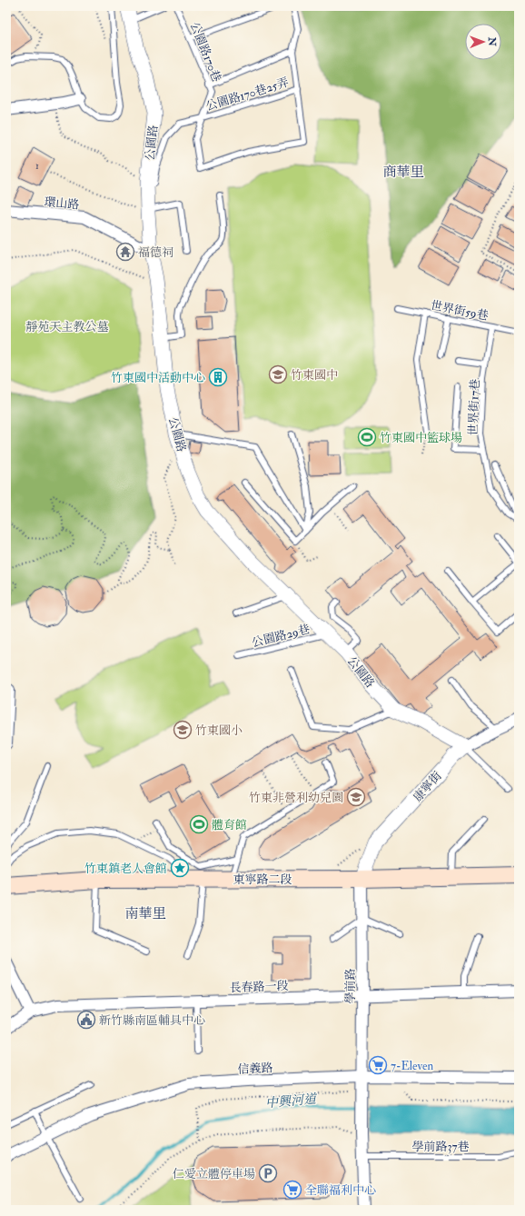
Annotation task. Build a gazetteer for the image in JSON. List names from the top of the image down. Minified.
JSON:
{"streets":{"main road":["東寧路二段"],"street":["公園路","環山路","康寧街","長春路一段","學前路","信義路"],"lane":["公園路170巷","公園路170巷25弄","世界街59巷","世界街17巷","公園路29巷","學前路37巷"]},"crossings":[["公園路170巷","公園路170巷25弄"],["公園路170巷25弄","公園路"],["公園路","環山路"],["公園路","公園路29巷"],["公園路","康寧街"],["世界街59巷","世界街17巷"],["康寧街","東寧路二段"],["康寧街","學前路"],["東寧路二段","學前路"],["長春路一段","學前路"],["學前路","信義路"]],"districts":["商華里","南華里"],"water":["中興河道"],"parks":["靜苑天主教公墓"],"places":{"temple":["福德祠"],"school or university":["竹東國中","竹東國小","竹東非營利幼兒園"],"building":["竹東國中活動中心"],"sports":["竹東國中籃球場","體育館"],"place":["竹東鎮老人會館"],"public building":["新竹縣南區輔具中心"],"supermarket":["7-Eleven","全聯福利中心"],"parking":["仁愛立體停車場"]},"house_numbers":["1"],"north":"right"}
